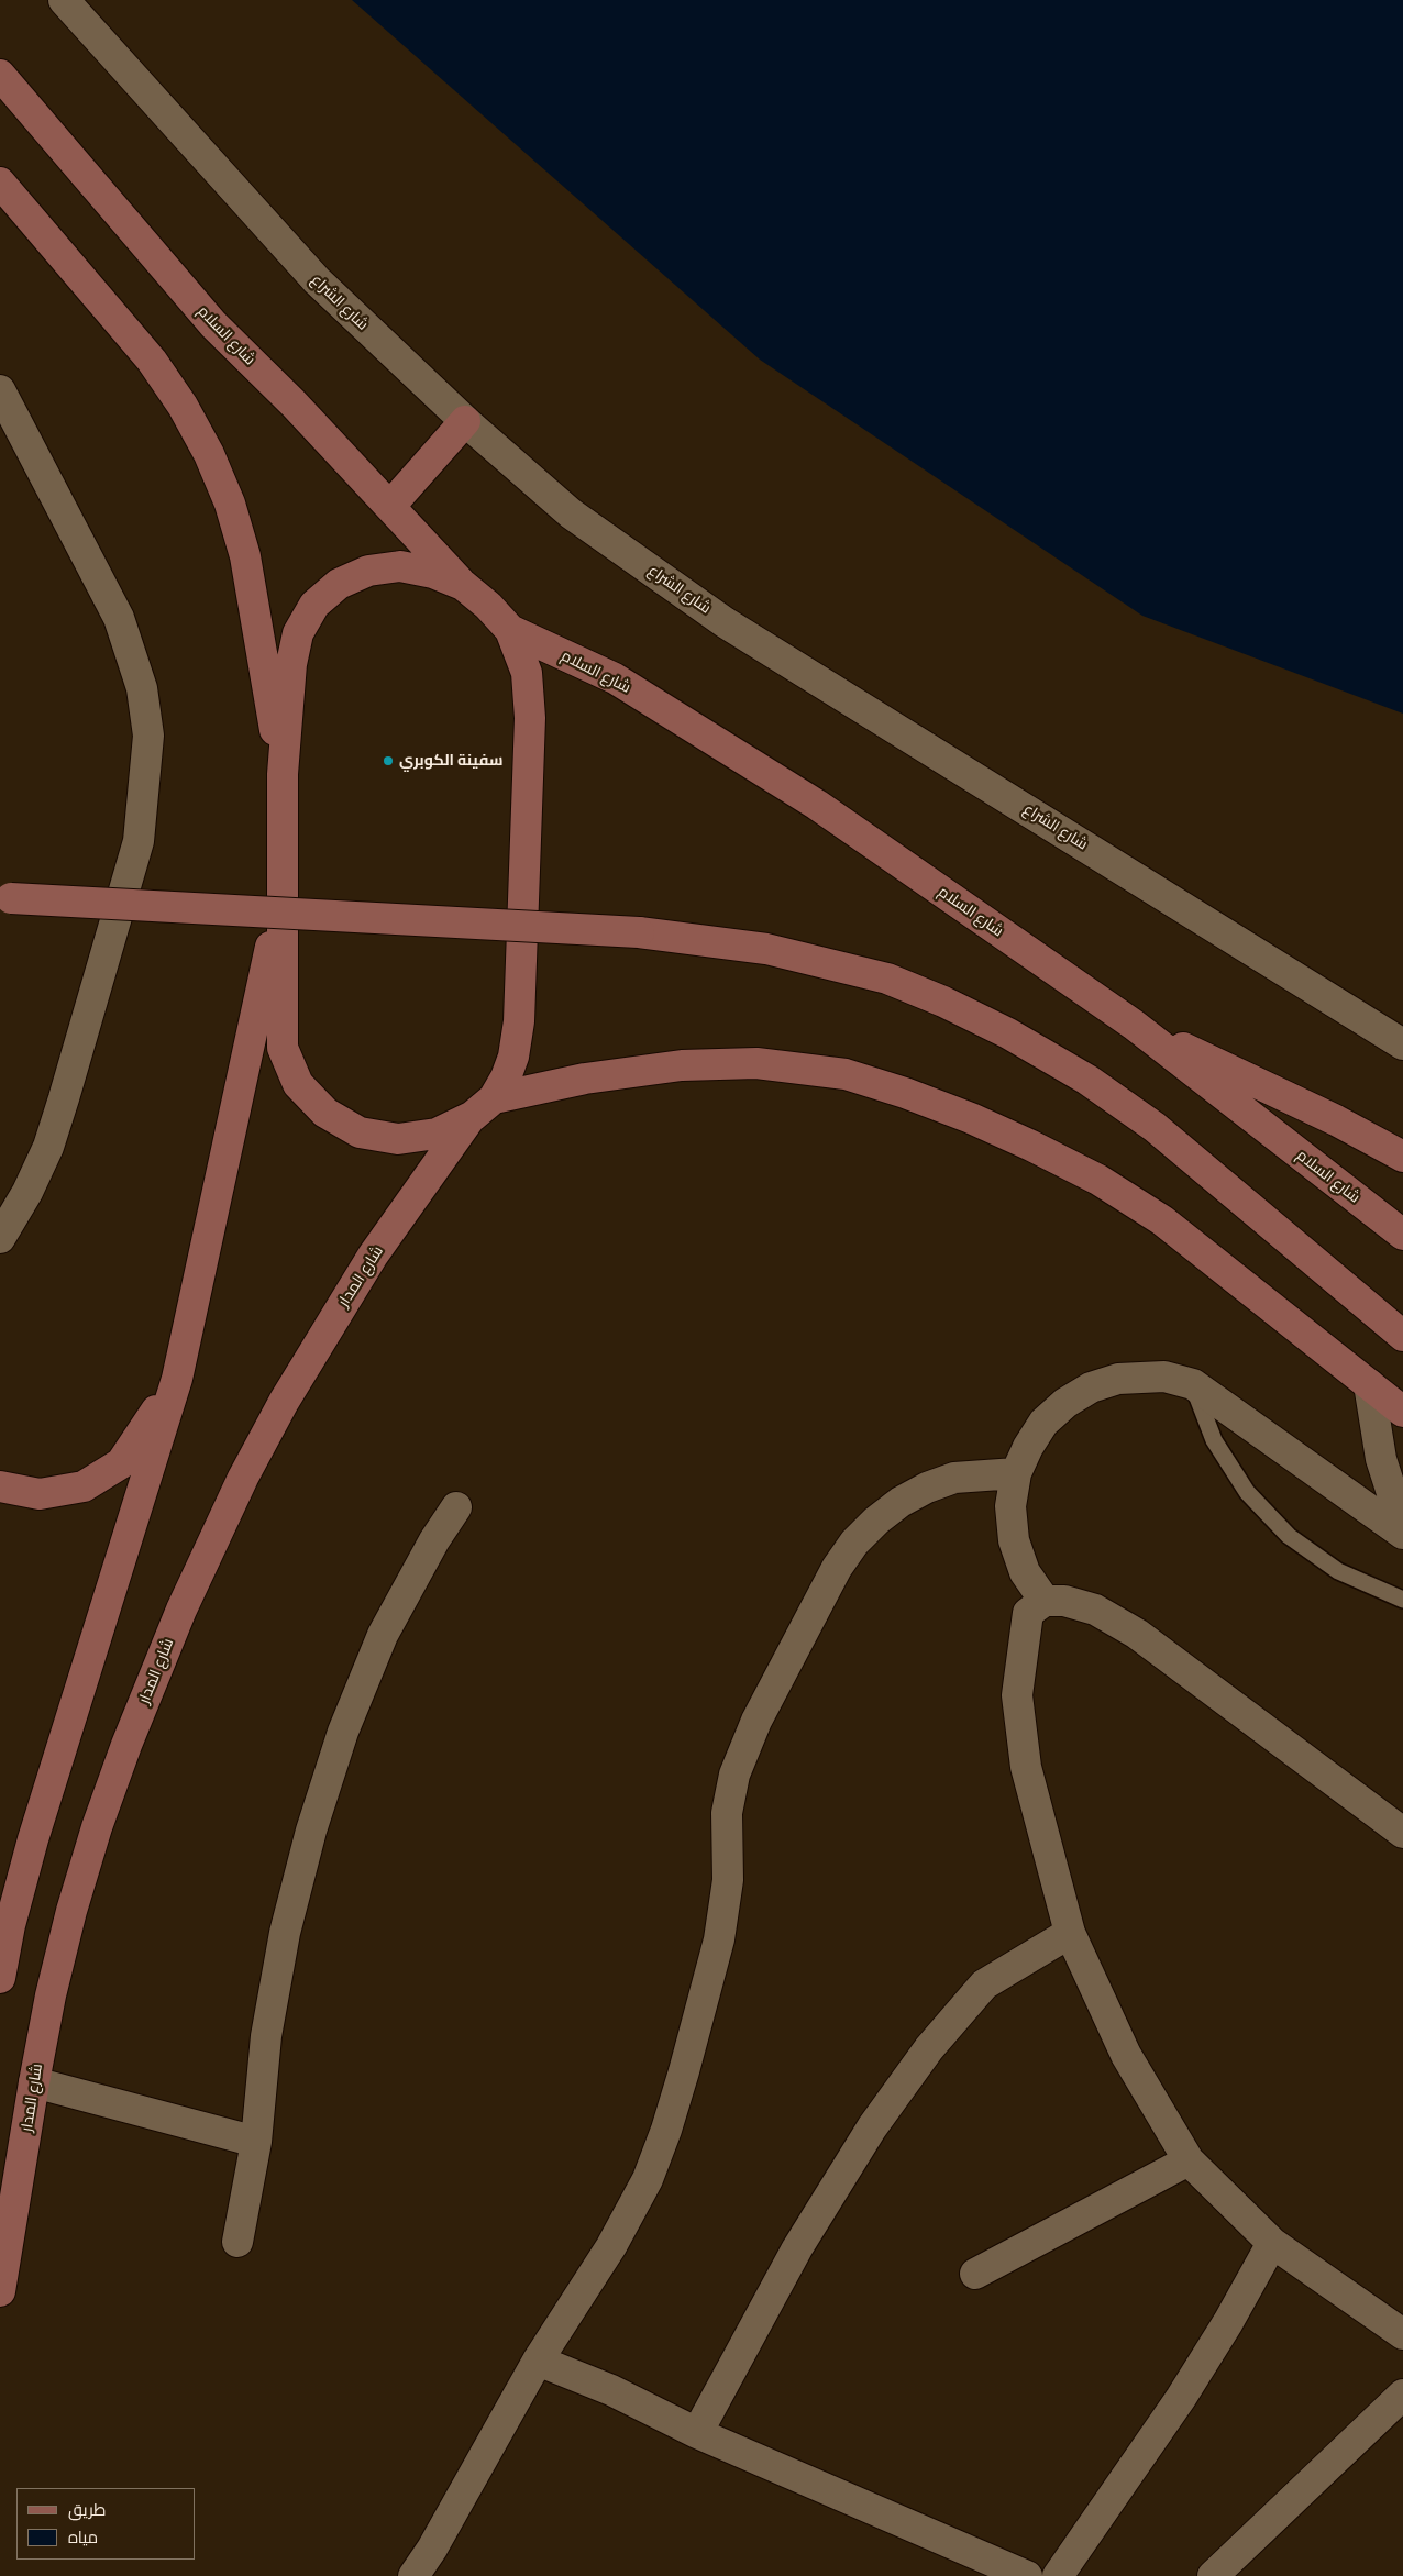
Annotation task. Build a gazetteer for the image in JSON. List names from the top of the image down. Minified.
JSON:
{"streets":{"main road":["شارع السلام","شارع المدار"],"street":["شارع الشراع"]},"crossings":[["شارع السلام","شارع المدار"]],"places":["سفينة الكوبري"],"legend":["طريق","مياه"]}
